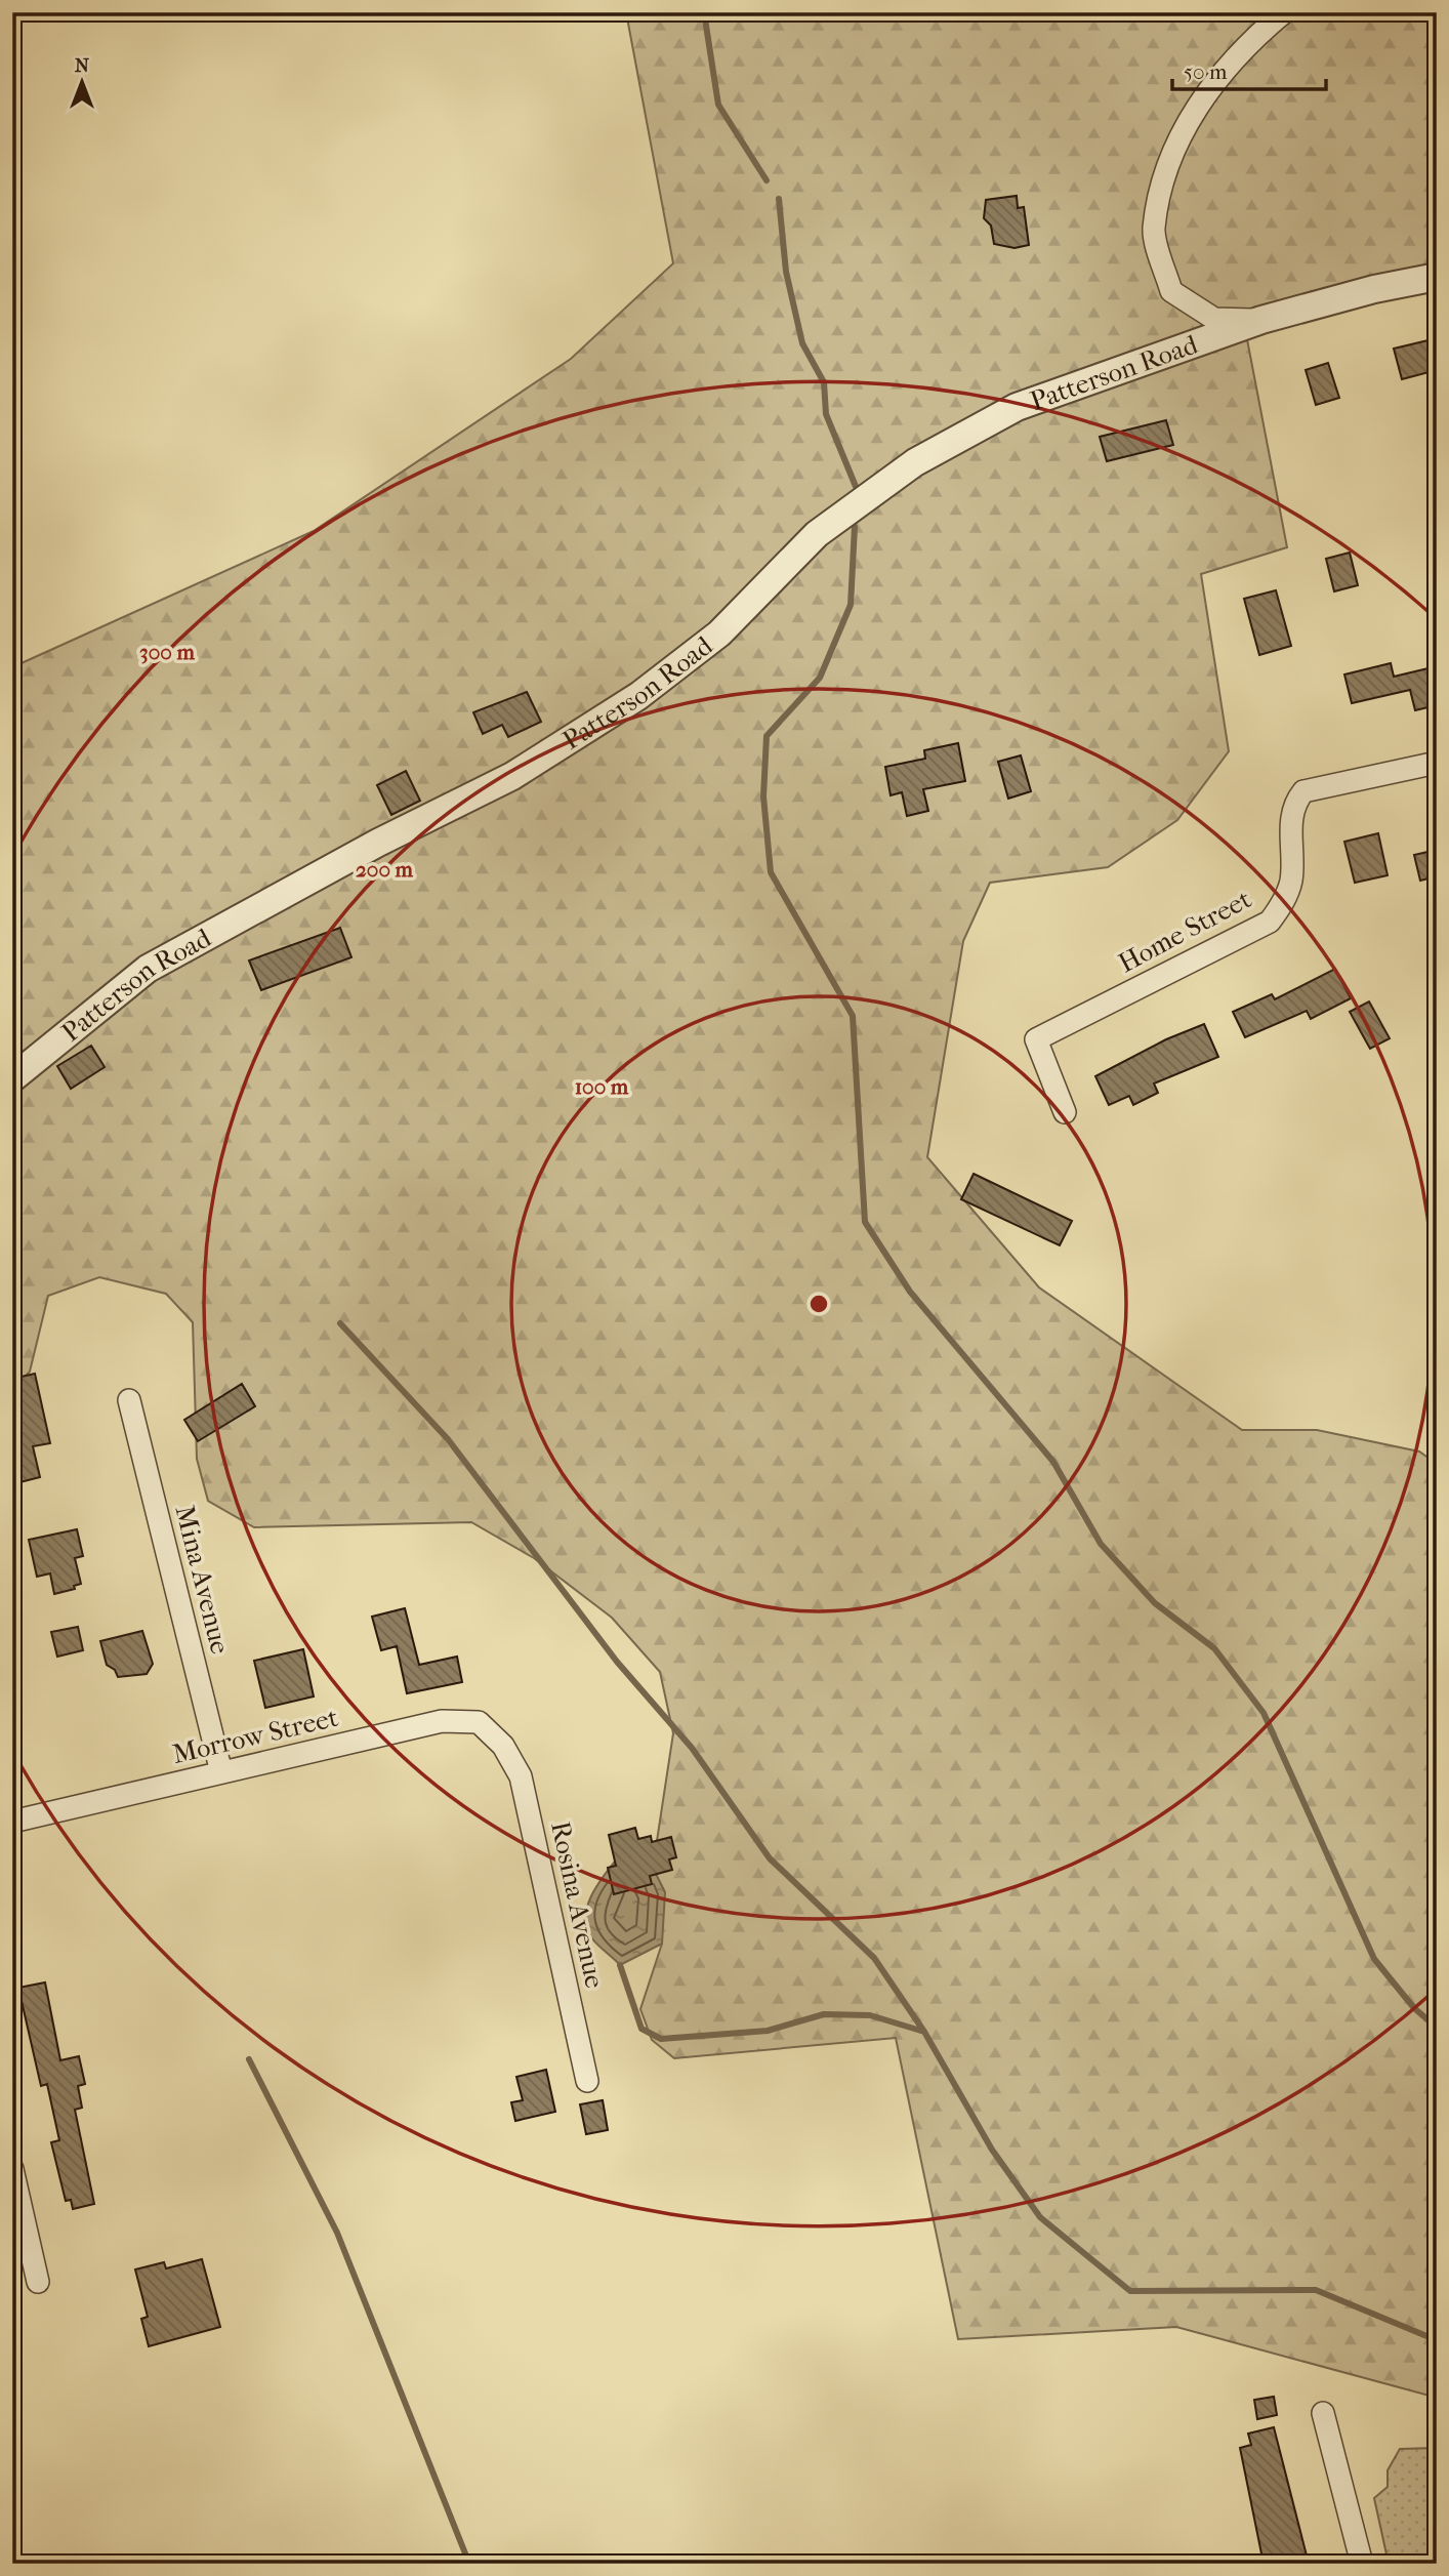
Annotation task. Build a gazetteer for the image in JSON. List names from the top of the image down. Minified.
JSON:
{"streets":{"street":["Patterson Road","Home Street","Mina Avenue","Morrow Street","Rosina Avenue"]},"crossings":[["Mina Avenue","Morrow Street"],["Morrow Street","Rosina Avenue"]],"scale_bar":"50 m","north":"top","rings":["300 m","200 m","100 m"]}
